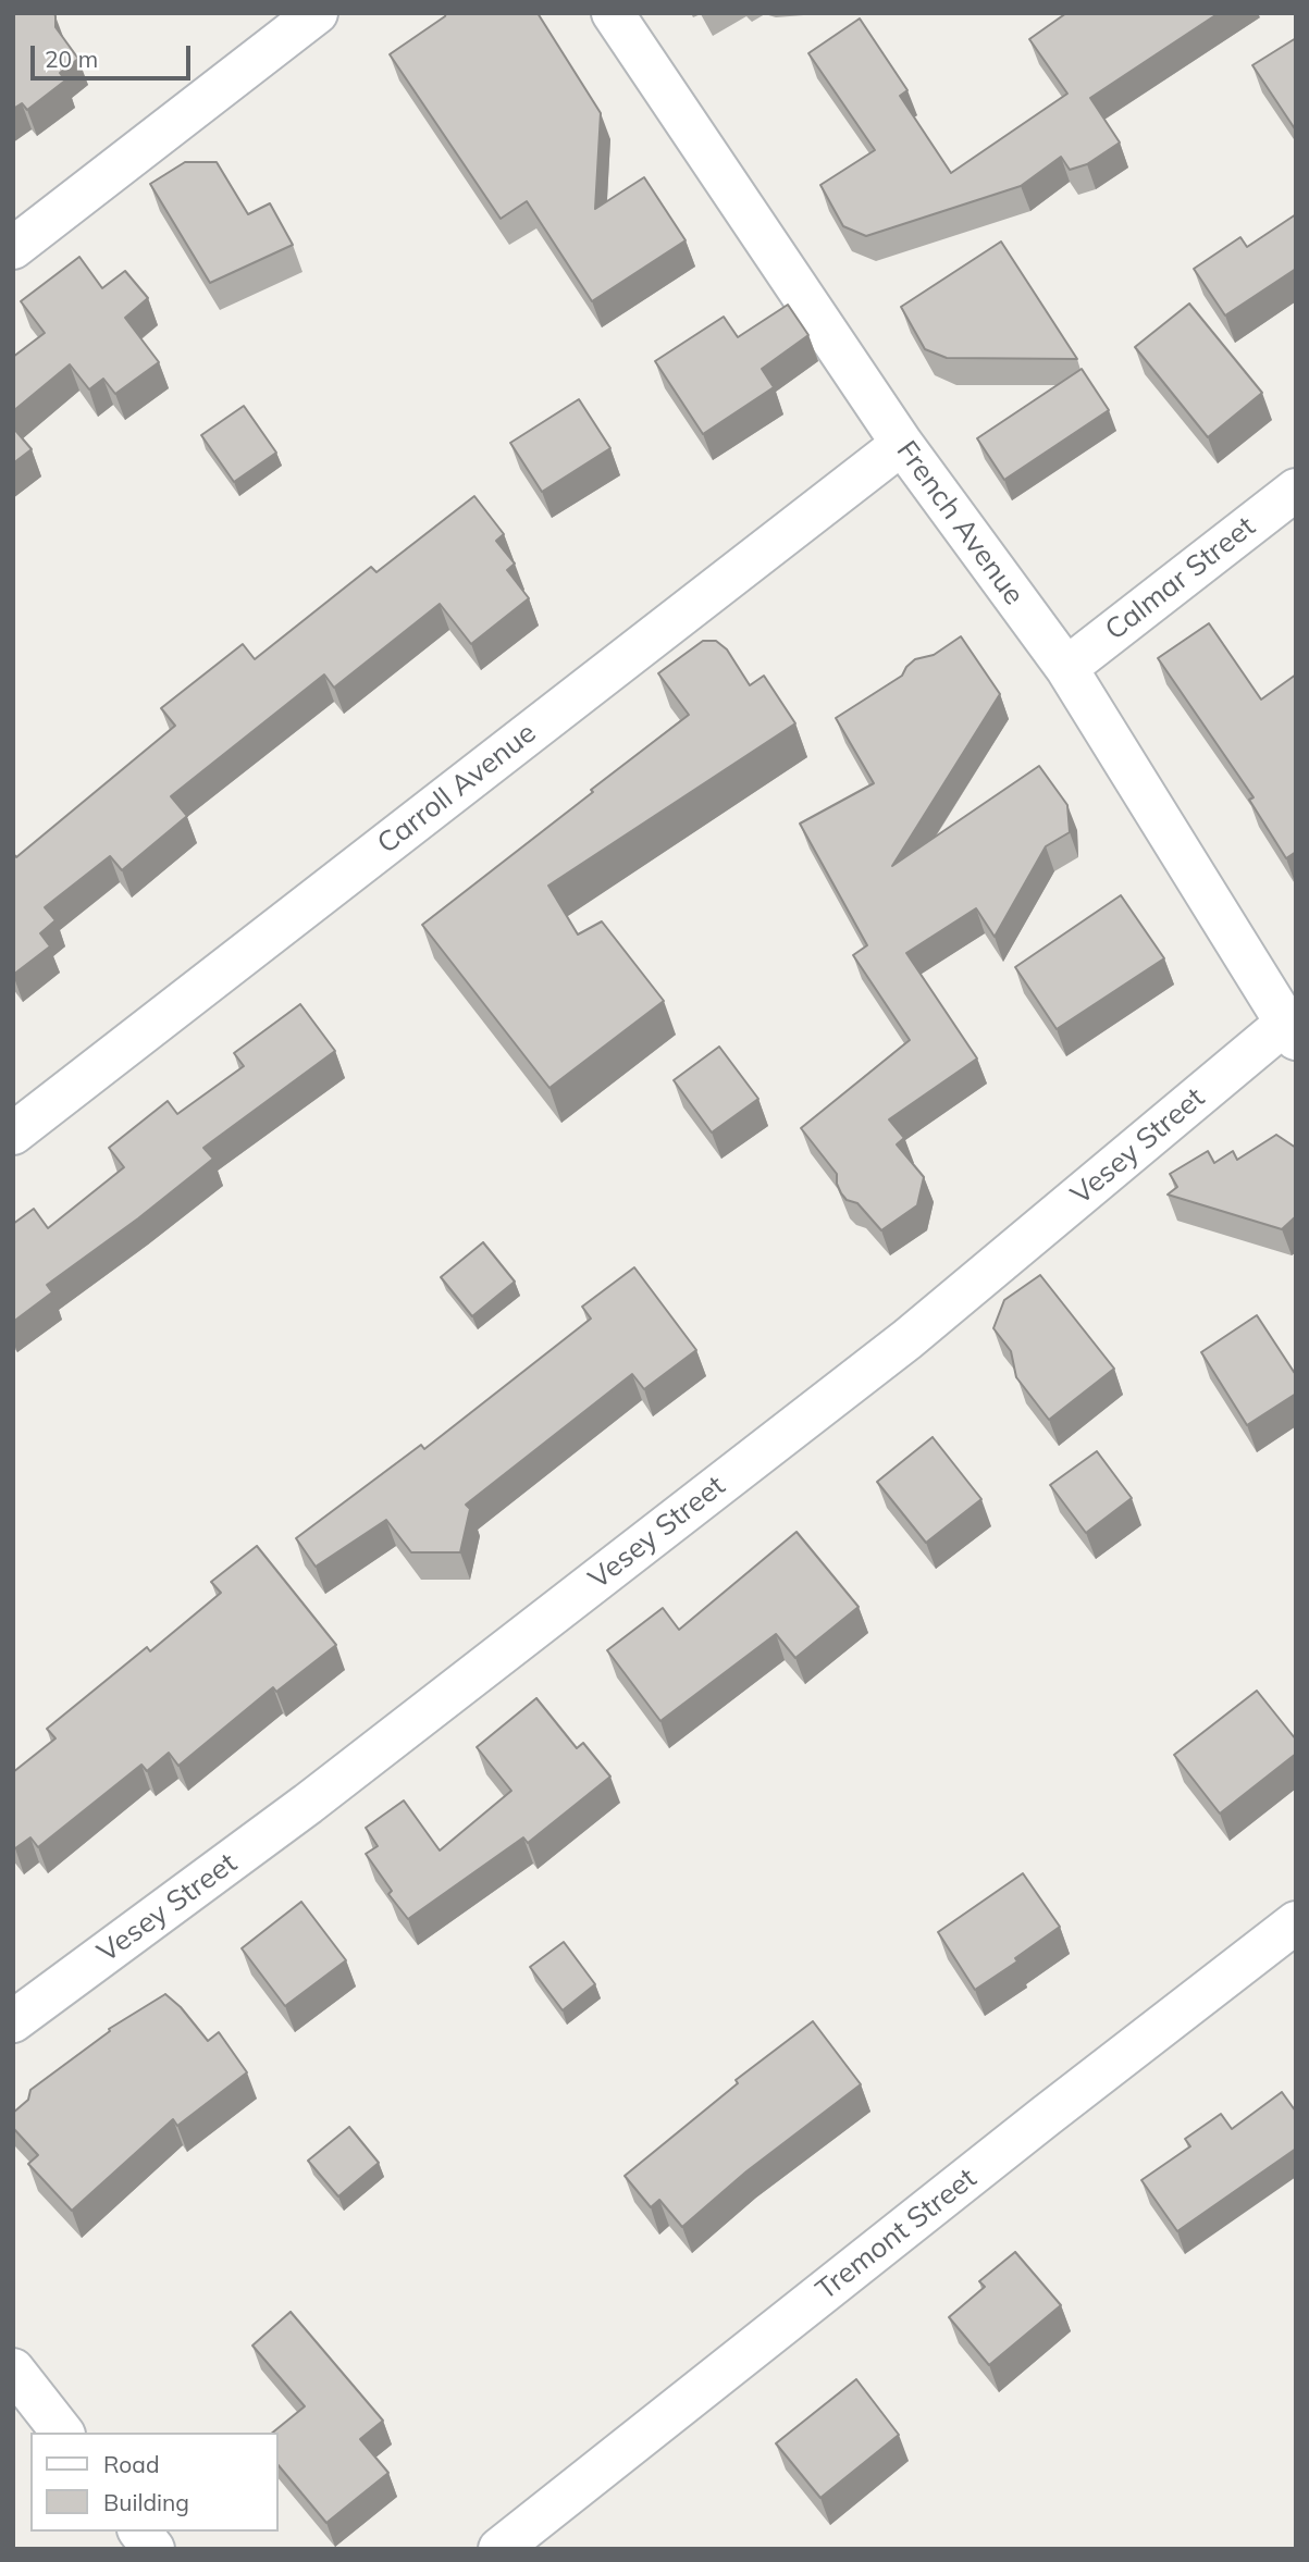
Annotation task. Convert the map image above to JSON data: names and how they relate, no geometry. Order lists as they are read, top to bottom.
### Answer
{
  "streets": {
    "street": [
      "French Avenue",
      "Calmar Street",
      "Carroll Avenue",
      "Vesey Street",
      "Tremont Street"
    ]
  },
  "crossings": [
    ["French Avenue", "Calmar Street"],
    ["French Avenue", "Carroll Avenue"],
    ["French Avenue", "Vesey Street"]
  ],
  "legend": ["Road", "Building"],
  "scale_bar": "20 m"
}
